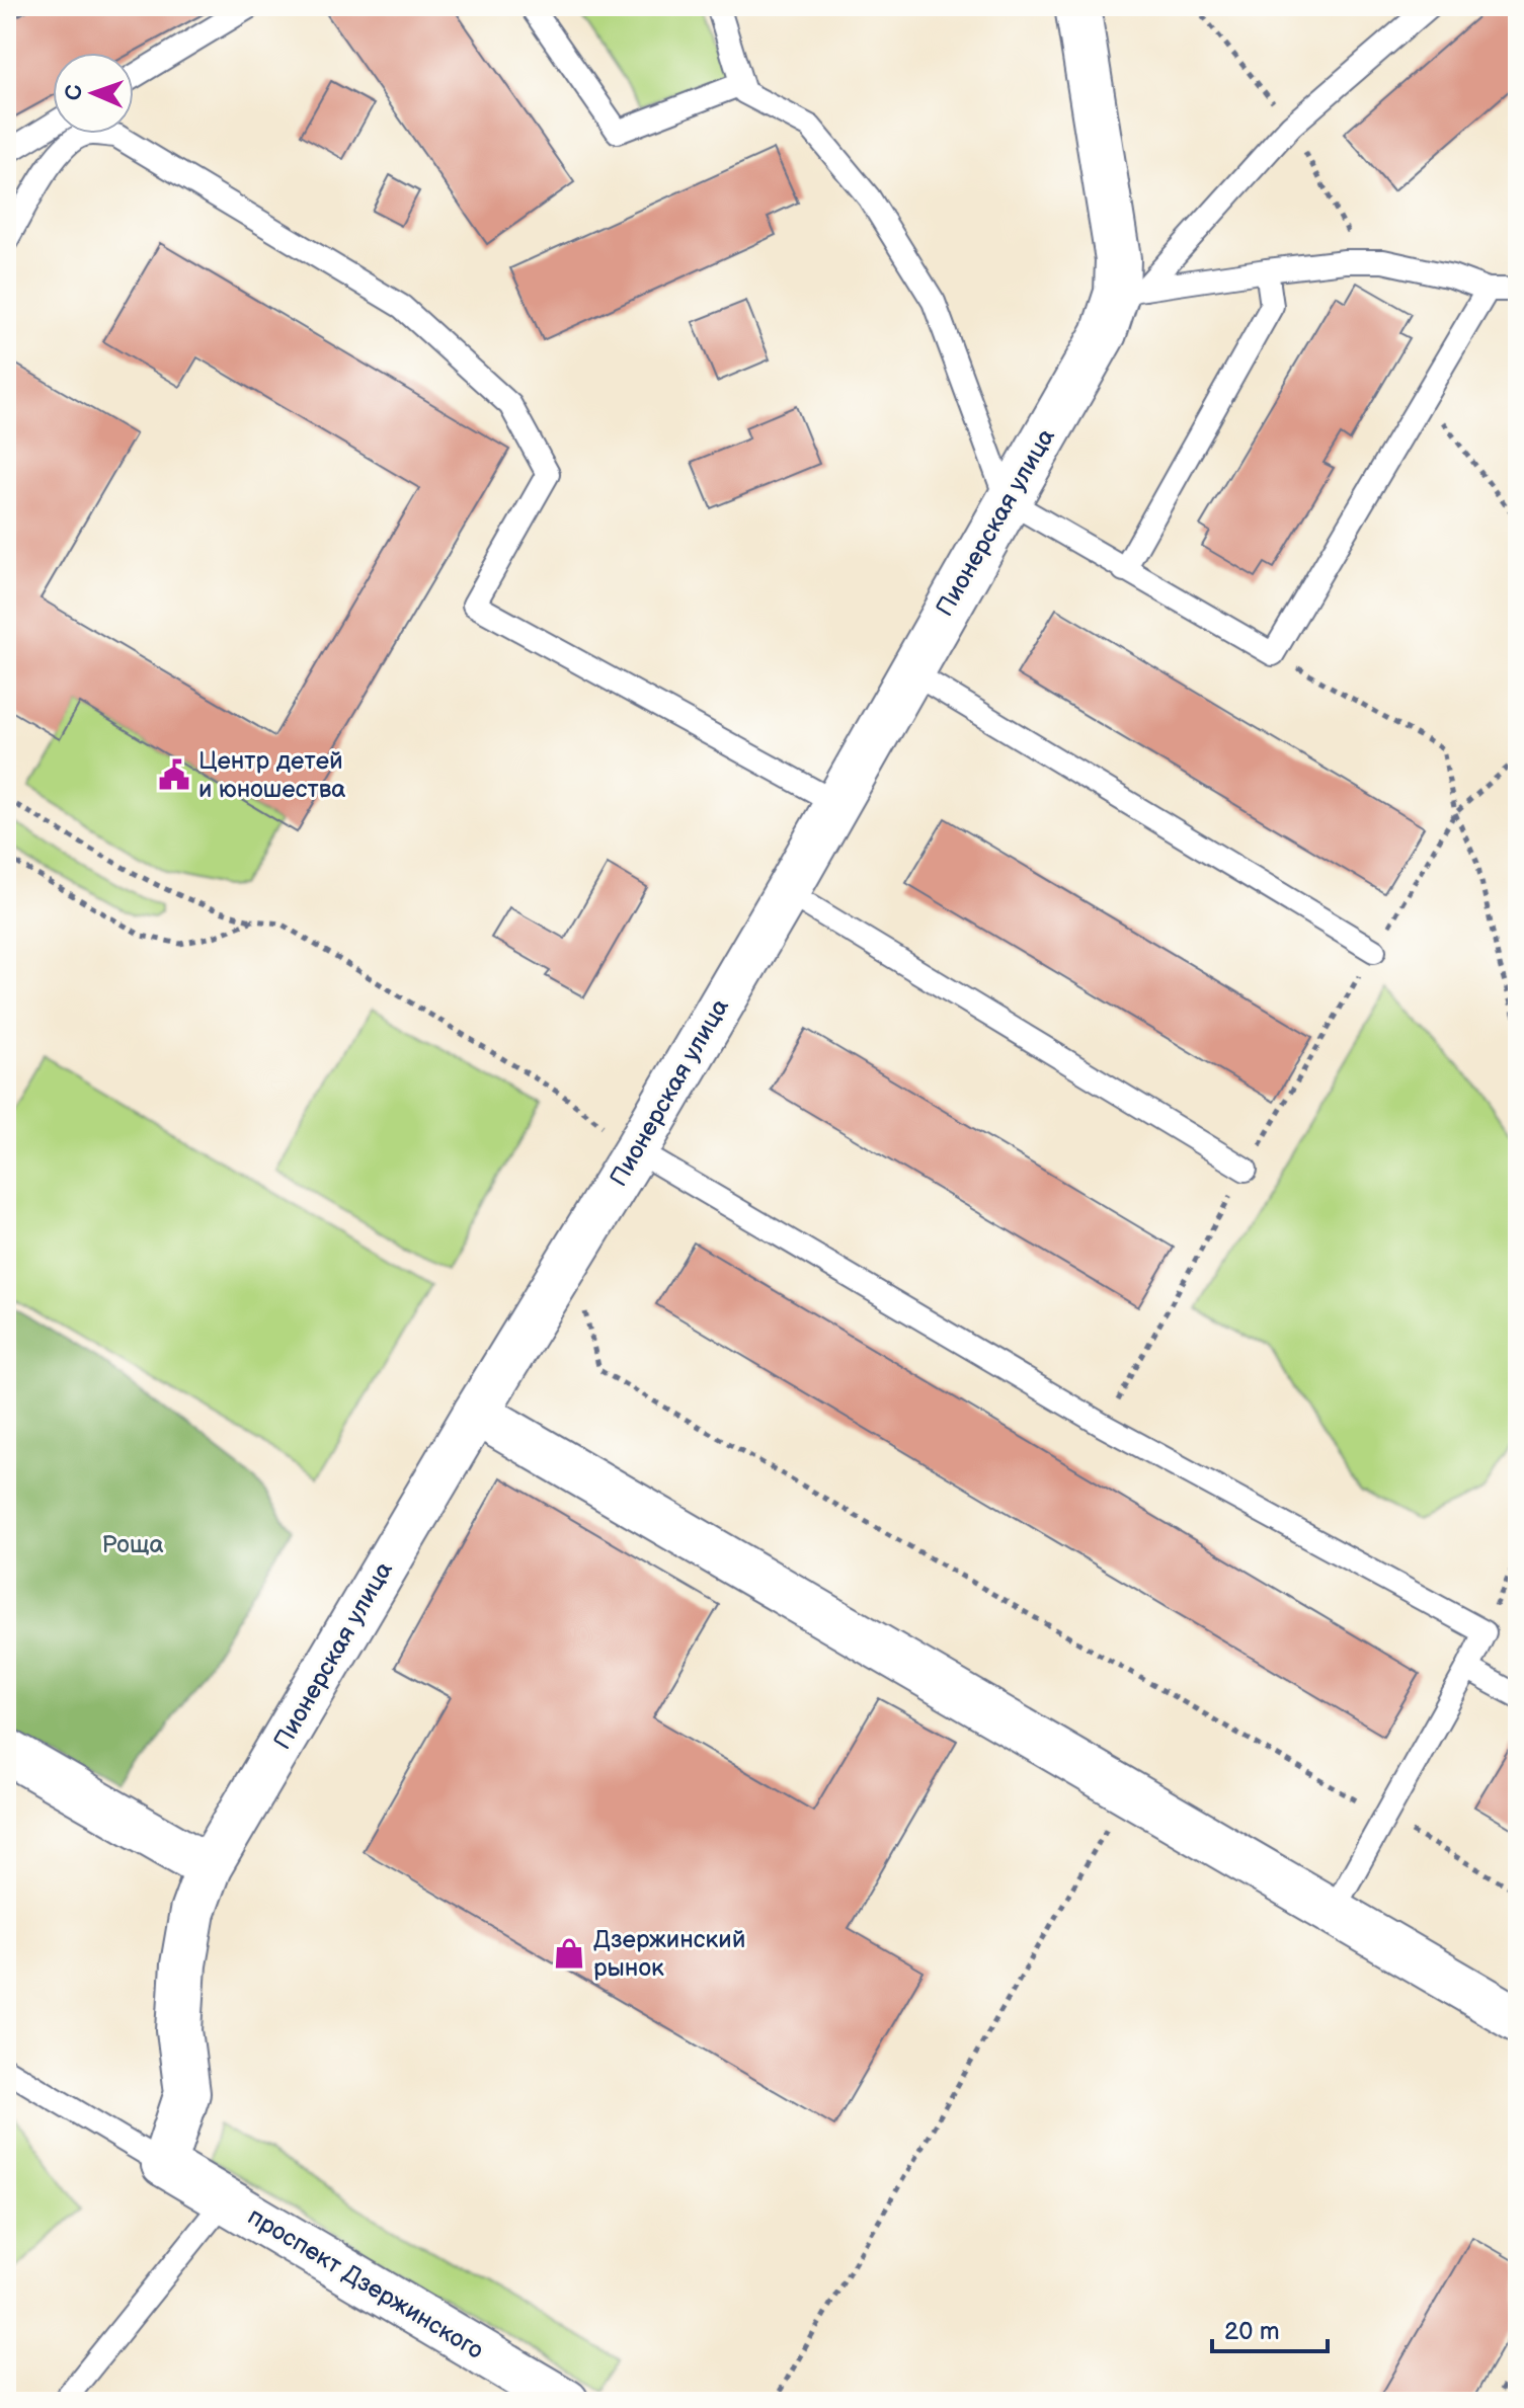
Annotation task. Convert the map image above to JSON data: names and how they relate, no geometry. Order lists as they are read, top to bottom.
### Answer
{
  "streets": {
    "street": ["Пионерская улица", "проспект Дзержинского"]
  },
  "crossings": [
    ["Пионерская улица", "проспект Дзержинского"]
  ],
  "parks": ["Роща"],
  "places": {
    "public building": ["Центр детей и юношества"],
    "shop": ["Дзержинский рынок"]
  },
  "scale_bar": "20 m",
  "north": "left"
}
